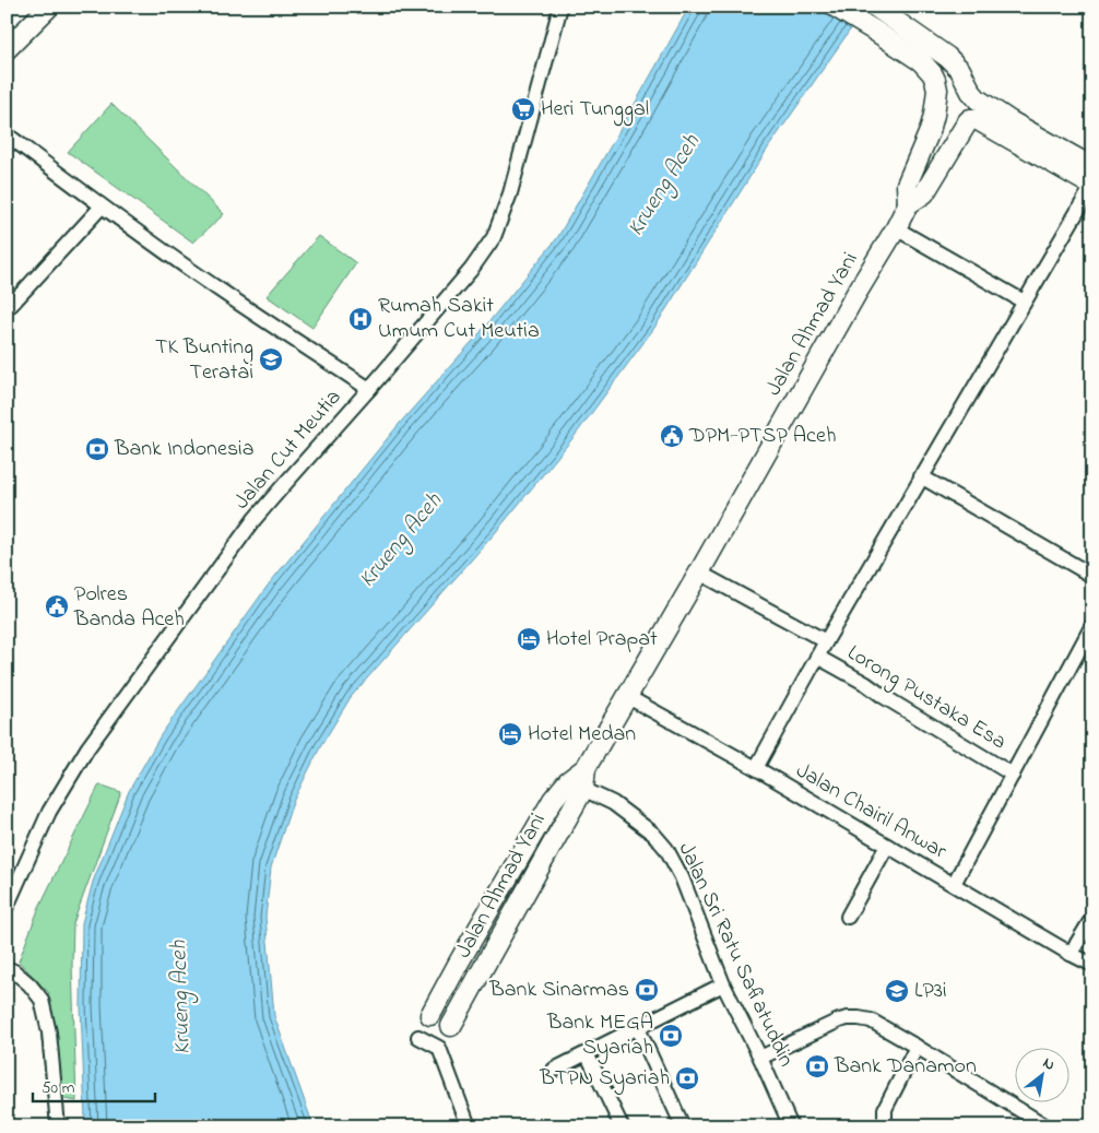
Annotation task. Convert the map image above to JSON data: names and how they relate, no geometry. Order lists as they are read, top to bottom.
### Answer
{
  "streets": {
    "main road": ["Jalan Ahmad Yani"],
    "street": [
      "Jalan Cut Meutia",
      "Lorong Pustaka Esa",
      "Jalan Chairil Anwar",
      "Jalan Sri Ratu Safiatuddin"
    ]
  },
  "crossings": [
    ["Jalan Ahmad Yani", "Jalan Chairil Anwar"],
    ["Jalan Ahmad Yani", "Jalan Sri Ratu Safiatuddin"]
  ],
  "water": ["Krueng Aceh"],
  "places": {
    "supermarket": ["Heri Tunggal"],
    "hospital": ["Rumah Sakit Umum Cut Meutia"],
    "school or university": ["TK Bunting Teratai", "LP3i"],
    "public building": ["DPM-PTSP Aceh", "Polres Banda Aceh"],
    "bank": [
      "Bank Indonesia",
      "Bank Sinarmas",
      "Bank MEGA Syariah",
      "Bank Danamon",
      "BTPN Syariah"
    ],
    "hotel": ["Hotel Prapat", "Hotel Medan"]
  },
  "scale_bar": "50 m",
  "north": "top right"
}
